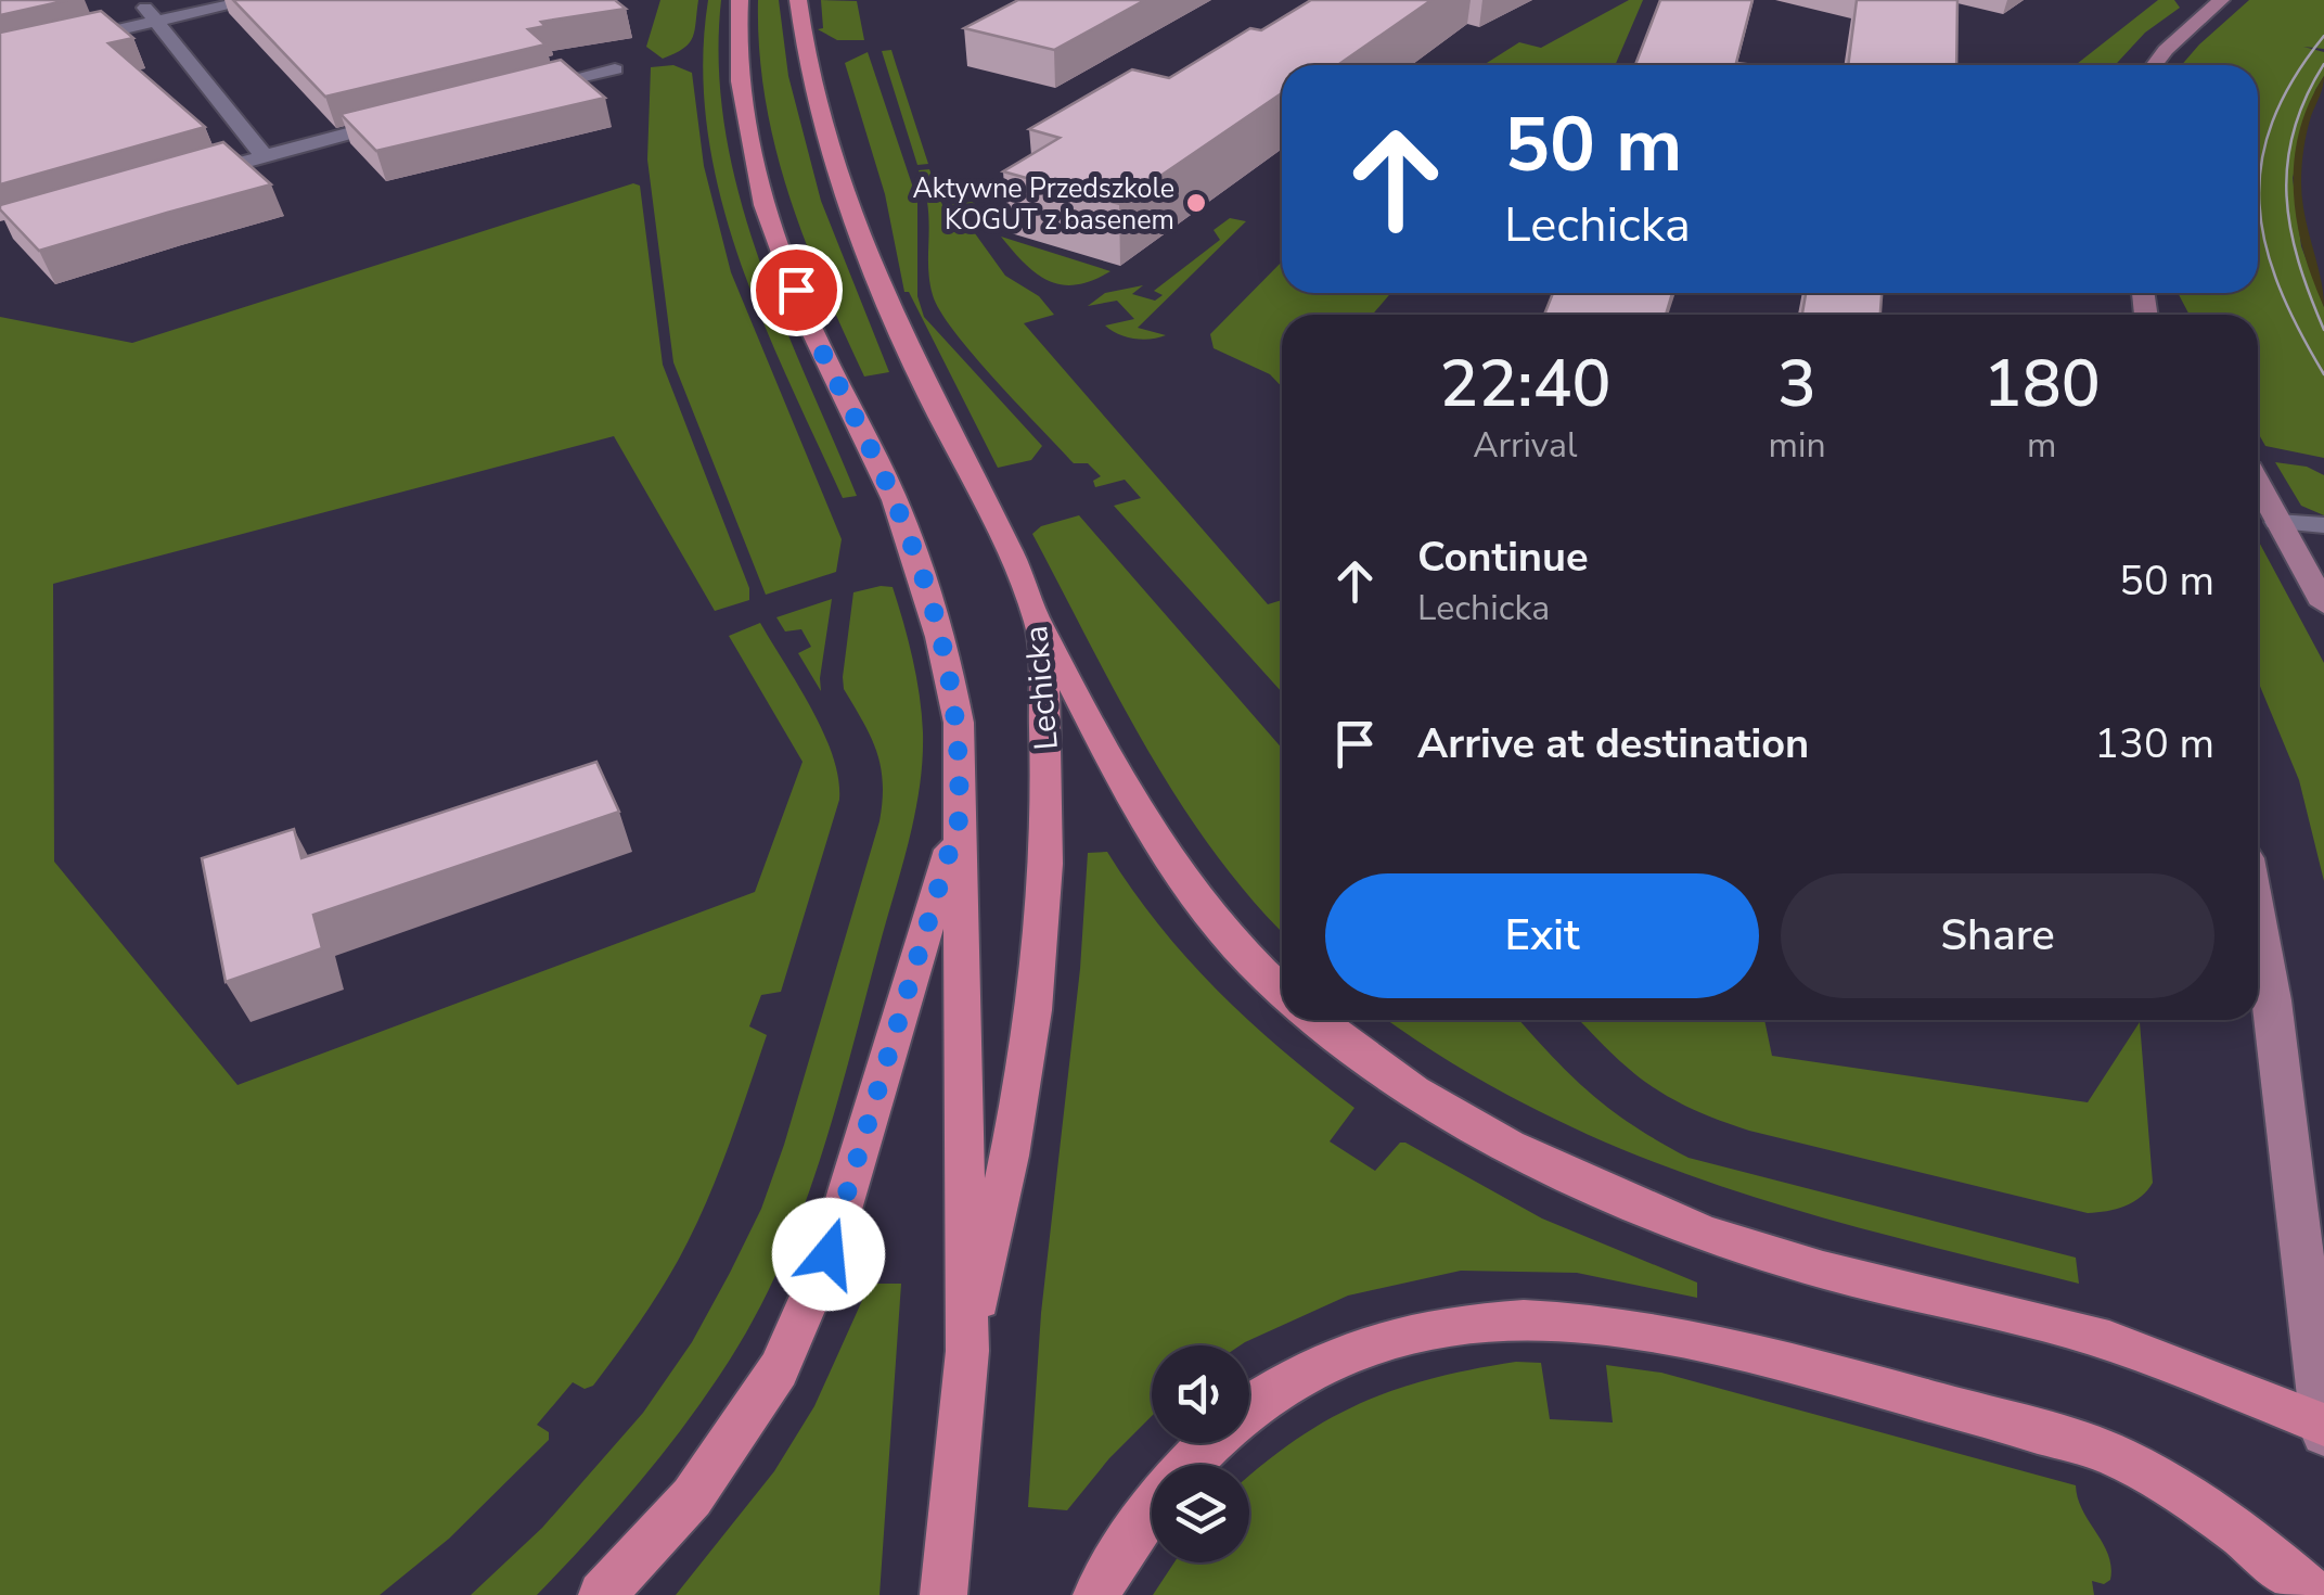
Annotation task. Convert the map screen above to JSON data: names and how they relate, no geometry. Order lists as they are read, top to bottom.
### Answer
{
  "streets": {
    "main road": ["Lechicka"]
  },
  "places": ["Aktywne Przedszkole KOGUT z basenem"],
  "page": {
    "turn": ["50 m", "Lechicka"],
    "eta": [
      "22:40",
      "Arrival",
      "3",
      "min",
      "180",
      "m"
    ],
    "list": [
      {
        "name": "Continue",
        "note": "Lechicka",
        "value": "50 m"
      },
      {
        "name": "Arrive at destination",
        "value": "130 m"
      }
    ],
    "buttons": ["Exit", "Share"]
  }
}
